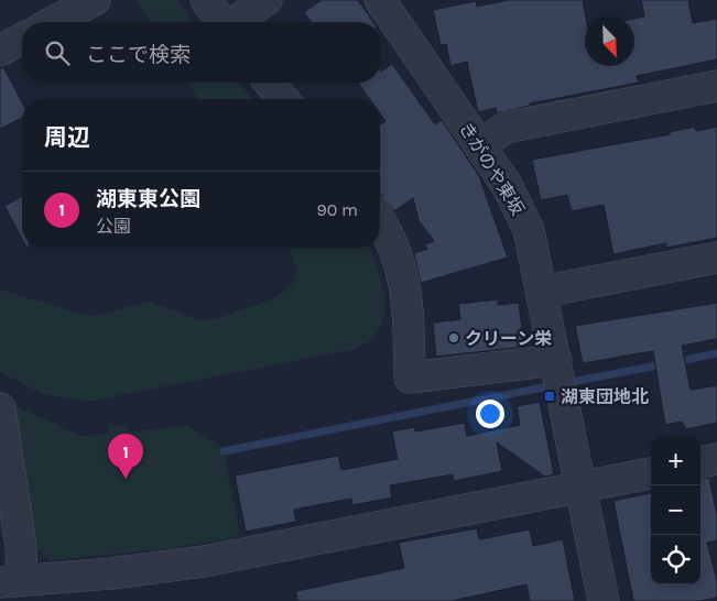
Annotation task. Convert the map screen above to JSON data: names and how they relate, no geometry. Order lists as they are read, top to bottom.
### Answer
{
  "streets": {
    "street": ["きがのや東坂"]
  },
  "places": {
    "other": ["クリーン栄"],
    "transit": ["湖東団地北"]
  },
  "north": "bottom right",
  "page": {
    "search": "ここで検索",
    "heading": "周辺",
    "list": [
      {
        "mark": "1",
        "name": "湖東東公園",
        "note": "公園",
        "value": "90 m"
      }
    ],
    "pins": "1",
    "map_buttons": ["+", "−"]
  }
}
